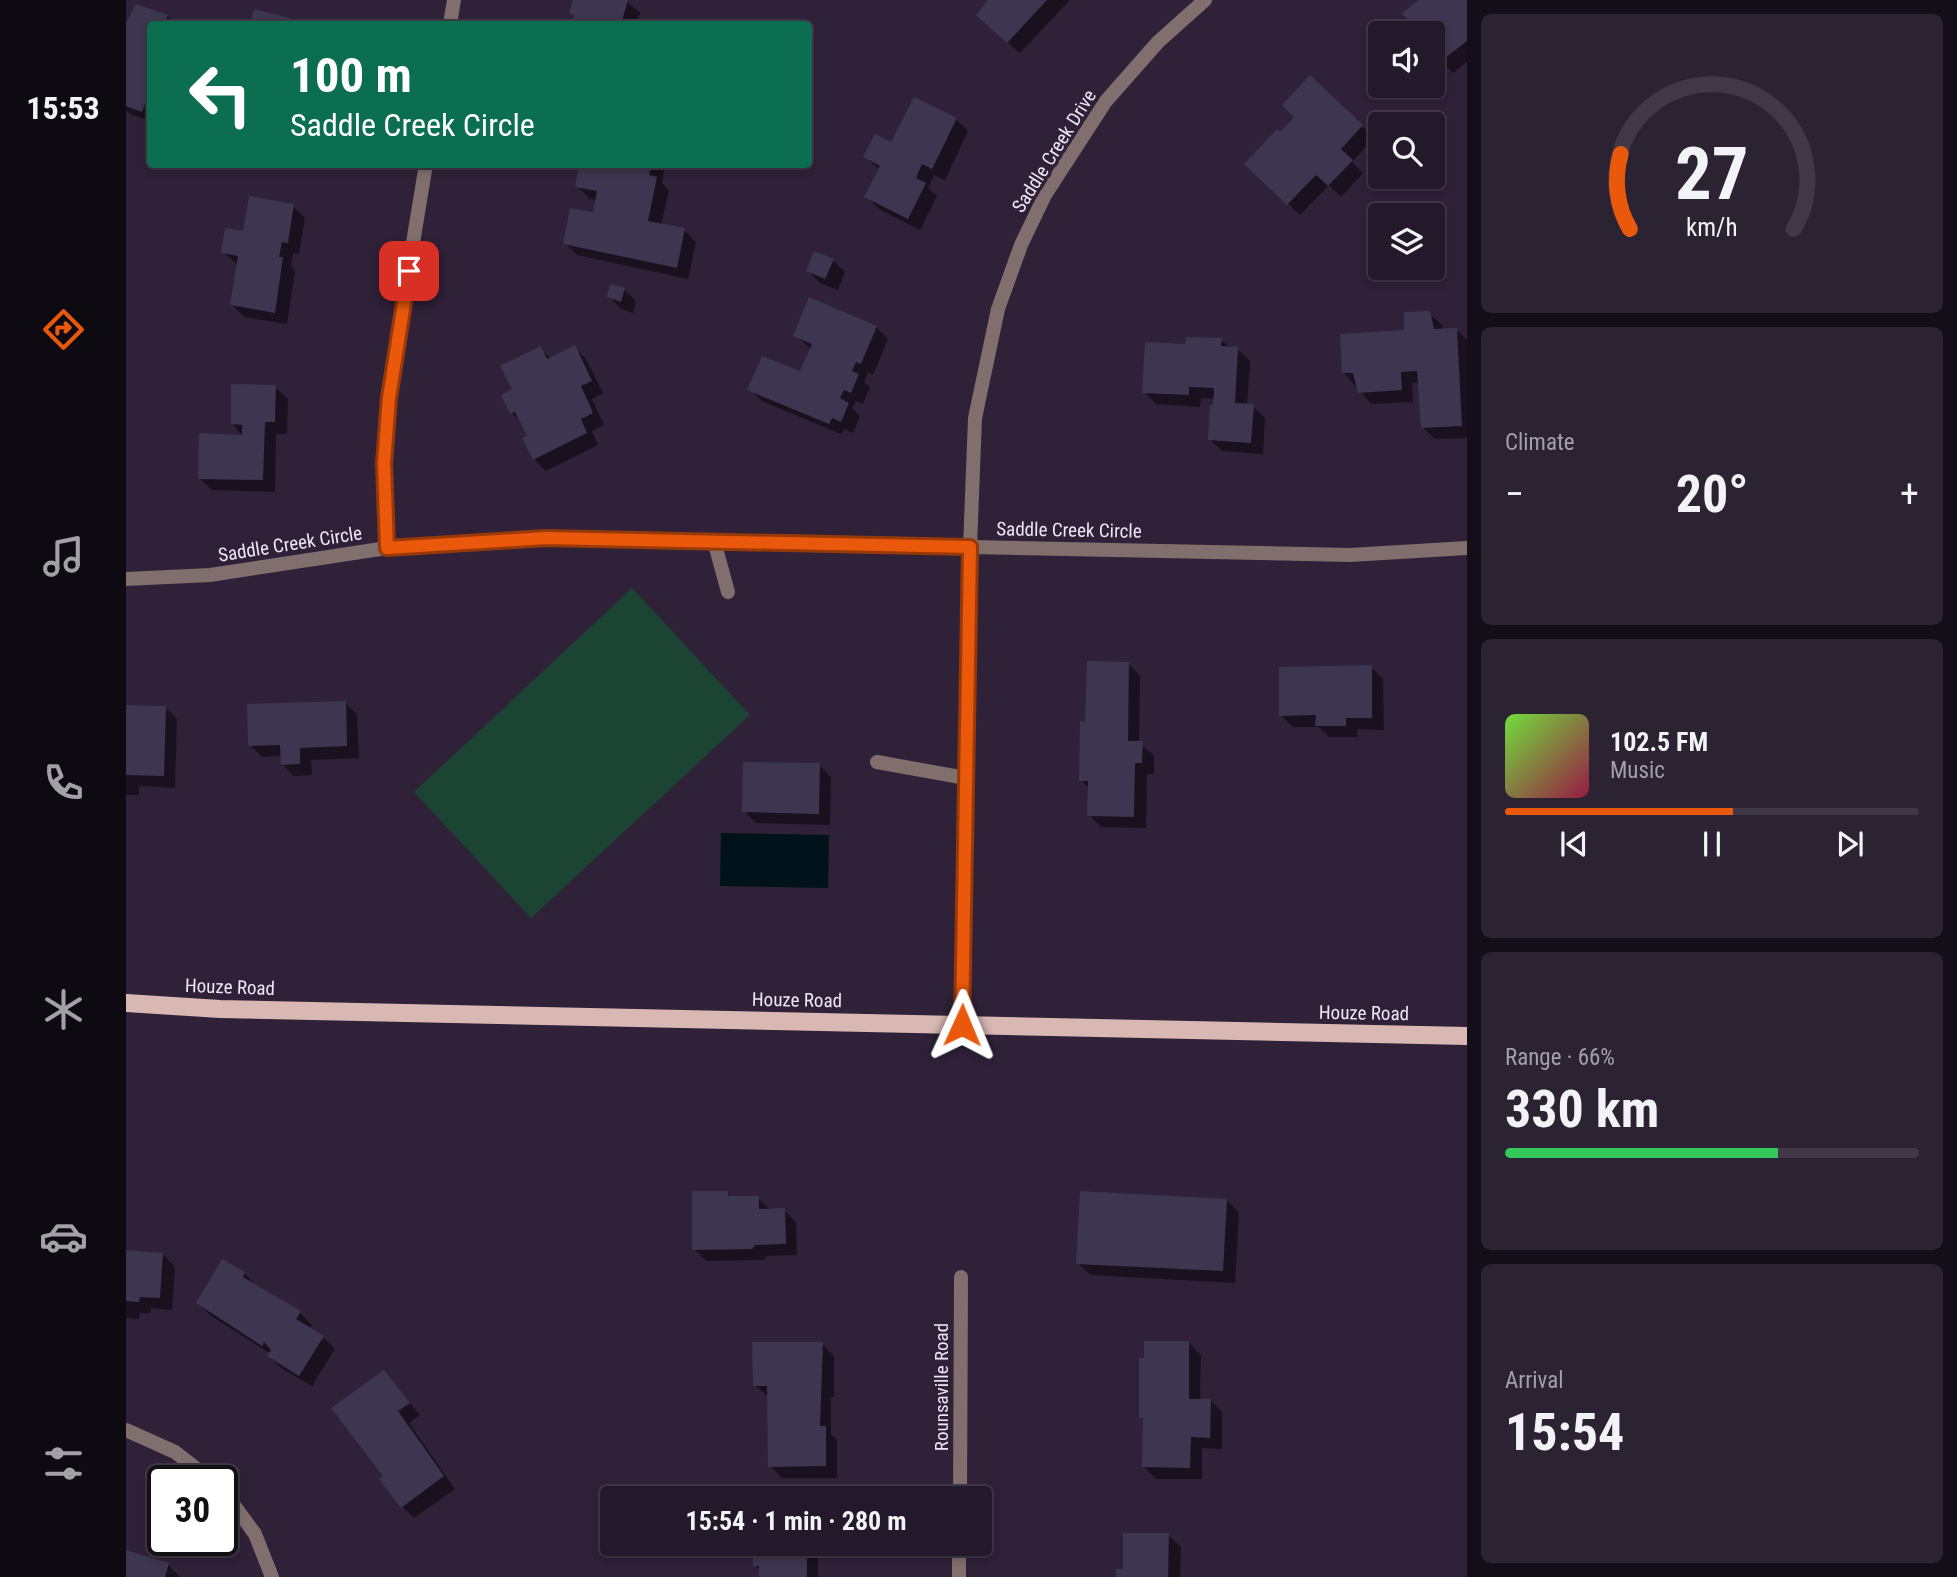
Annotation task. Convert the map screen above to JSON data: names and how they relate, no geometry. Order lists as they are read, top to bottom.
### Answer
{
  "streets": {
    "main road": ["Houze Road"],
    "street": ["Saddle Creek Drive", "Saddle Creek Circle", "Rounsaville Road"]
  },
  "crossings": [
    ["Saddle Creek Drive", "Saddle Creek Circle"],
    ["Saddle Creek Drive", "Houze Road"]
  ],
  "page": {
    "tabs": "15:53",
    "turn": ["100 m", "Saddle Creek Circle"],
    "tile": [
      "Climate",
      ["Range · 66%", "330 km"],
      ["Arrival", "15:54"]
    ],
    "heat": ["−", "20°", "+"],
    "song": ["102.5 FM", "Music"],
    "limit": "30",
    "trip": "15:54 · 1 min · 280 m",
    "gauge": ["27", "km/h"]
  }
}
